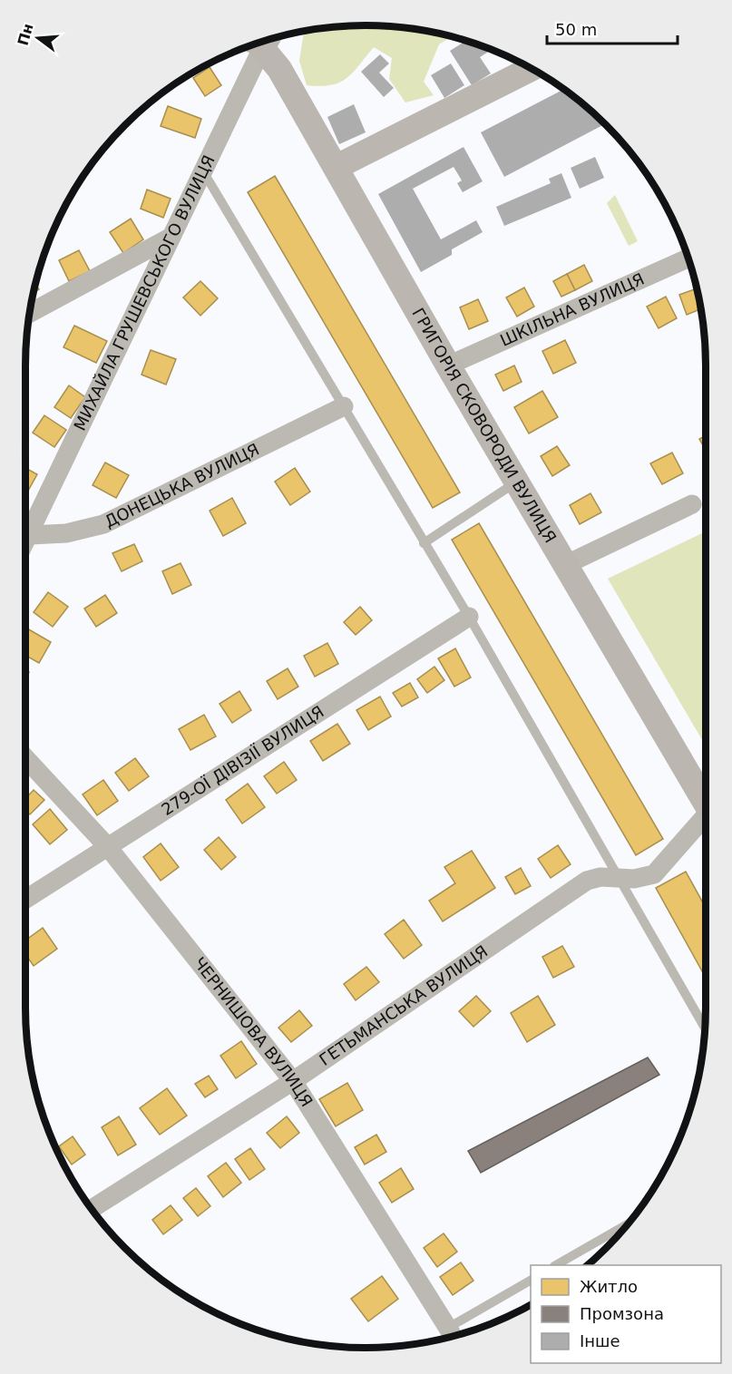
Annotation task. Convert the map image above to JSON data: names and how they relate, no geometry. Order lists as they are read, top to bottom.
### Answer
{
  "streets": {
    "street": [
      "МИХАЙЛА ГРУШЕВСЬКОГО ВУЛИЦЯ",
      "ШКІЛЬНА ВУЛИЦЯ",
      "ГРИГОРІЯ СКОВОРОДИ ВУЛИЦЯ",
      "ДОНЕЦЬКА ВУЛИЦЯ",
      "279-ОЇ ДІВІЗІЇ ВУЛИЦЯ",
      "ГЕТЬМАНСЬКА ВУЛИЦЯ",
      "ЧЕРНИШОВА ВУЛИЦЯ"
    ]
  },
  "crossings": [
    ["ШКІЛЬНА ВУЛИЦЯ", "ГРИГОРІЯ СКОВОРОДИ ВУЛИЦЯ"],
    ["279-ОЇ ДІВІЗІЇ ВУЛИЦЯ", "ЧЕРНИШОВА ВУЛИЦЯ"],
    ["ГЕТЬМАНСЬКА ВУЛИЦЯ", "ЧЕРНИШОВА ВУЛИЦЯ"]
  ],
  "legend": ["Житло", "Промзона", "Інше"],
  "scale_bar": "50 m",
  "north": "left"
}
